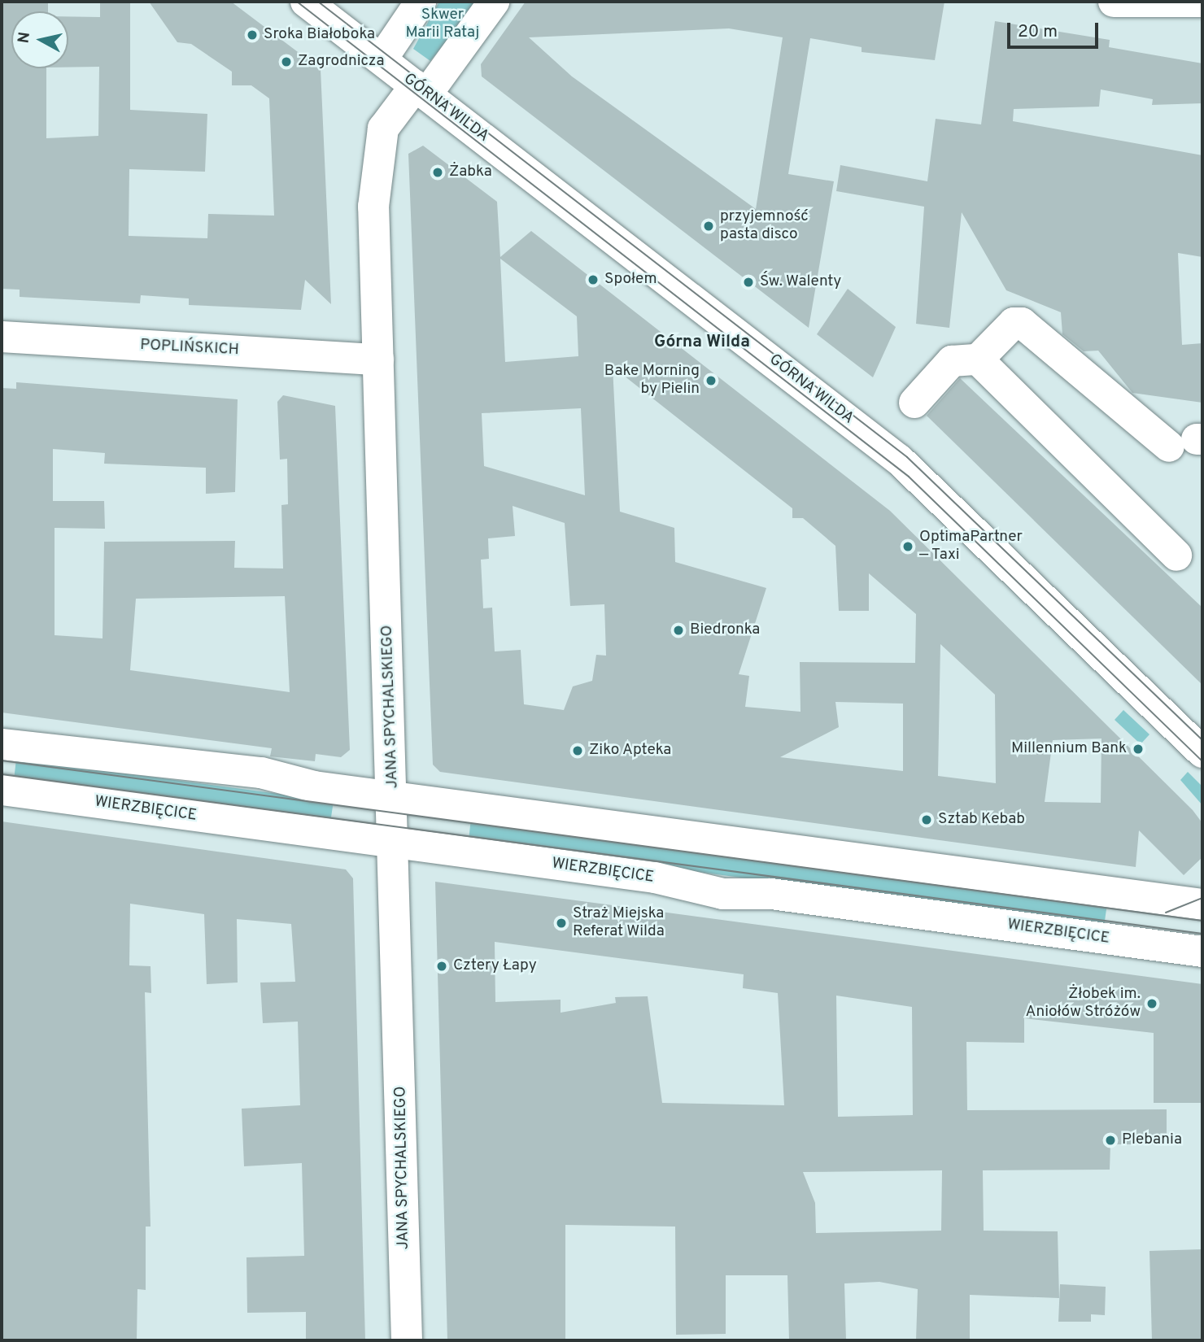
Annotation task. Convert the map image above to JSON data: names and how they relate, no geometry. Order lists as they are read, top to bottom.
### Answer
{
  "streets": {
    "street": [
      "GÓRNA WILDA",
      "POPLIŃSKICH",
      "JANA SPYCHALSKIEGO",
      "WIERZBIĘCICE"
    ]
  },
  "crossings": [
    ["GÓRNA WILDA", "JANA SPYCHALSKIEGO"],
    ["POPLIŃSKICH", "JANA SPYCHALSKIEGO"],
    ["JANA SPYCHALSKIEGO", "WIERZBIĘCICE"]
  ],
  "districts": ["Górna Wilda"],
  "parks": ["Skwer Marii Rataj"],
  "places": [
    "Sroka Białoboka",
    "Zagrodnicza",
    "Żabka",
    "przyjemność pasta disco",
    "Społem",
    "Św. Walenty",
    "Bake Morning by Pielin",
    "OptimaPartner — Taxi",
    "Biedronka",
    "Millennium Bank",
    "Ziko Apteka",
    "Sztab Kebab",
    "Straż Miejska Referat Wilda",
    "Cztery Łapy",
    "Żłobek im. Aniołów Stróżów",
    "Plebania"
  ],
  "scale_bar": "20 m",
  "north": "left"
}
